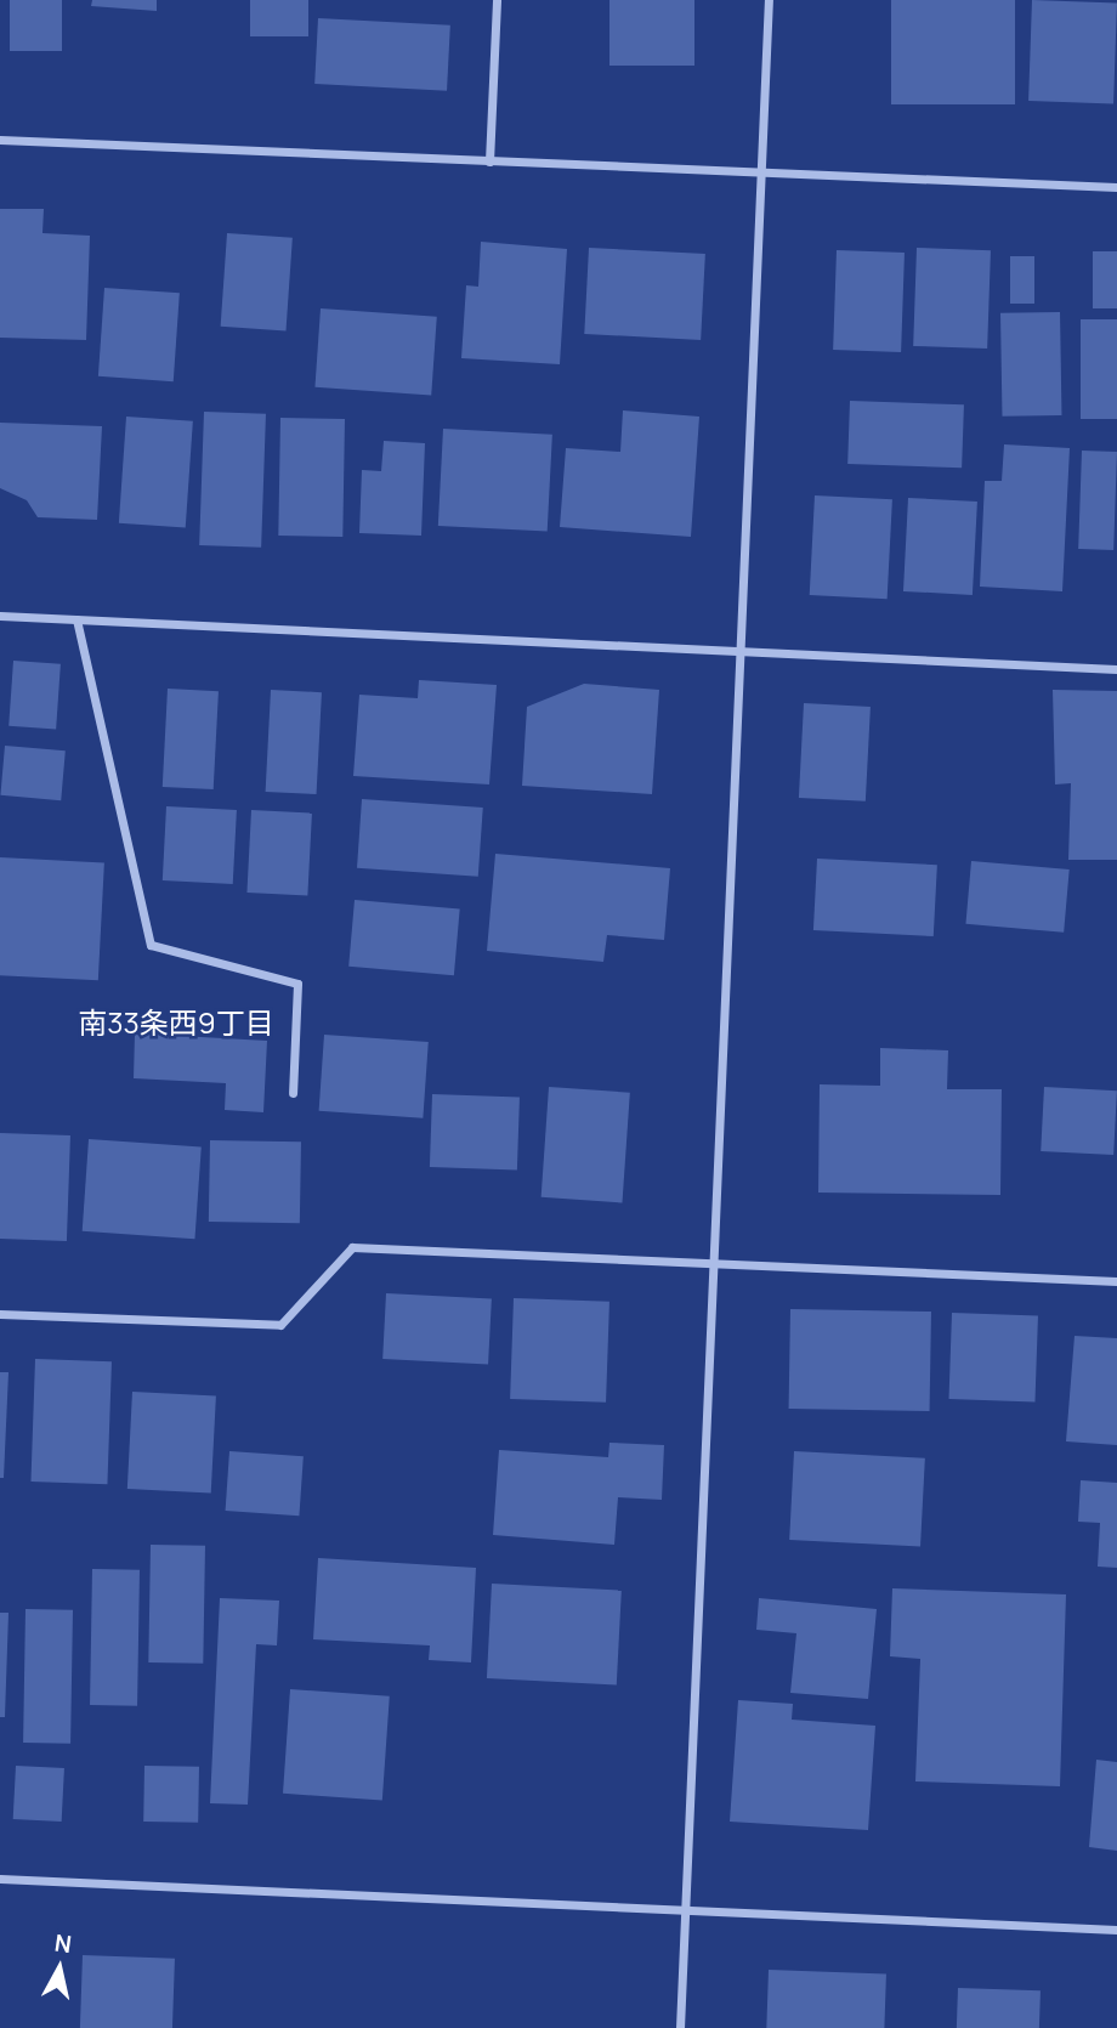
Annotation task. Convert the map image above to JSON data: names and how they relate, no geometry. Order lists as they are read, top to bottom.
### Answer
{
  "districts": ["南33条西9丁目"],
  "north": "top"
}
